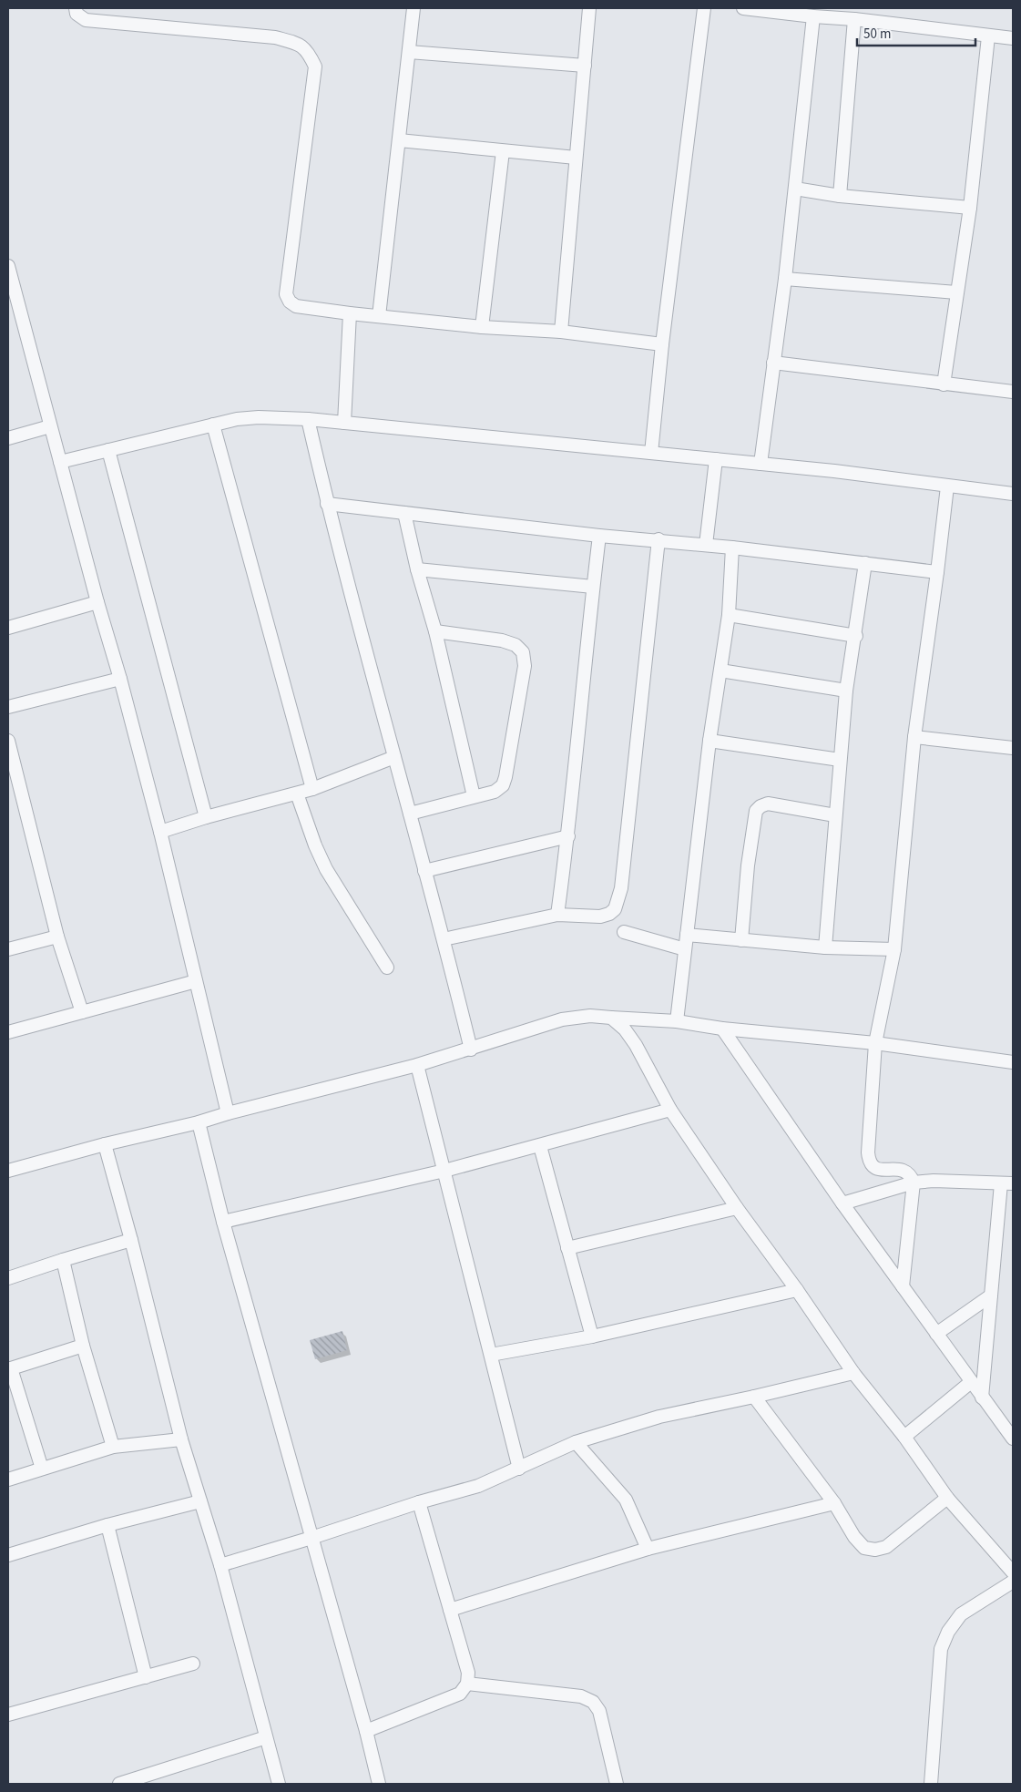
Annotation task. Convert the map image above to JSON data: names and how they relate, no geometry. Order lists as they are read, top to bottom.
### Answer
{
  "scale_bar": "50 m"
}
